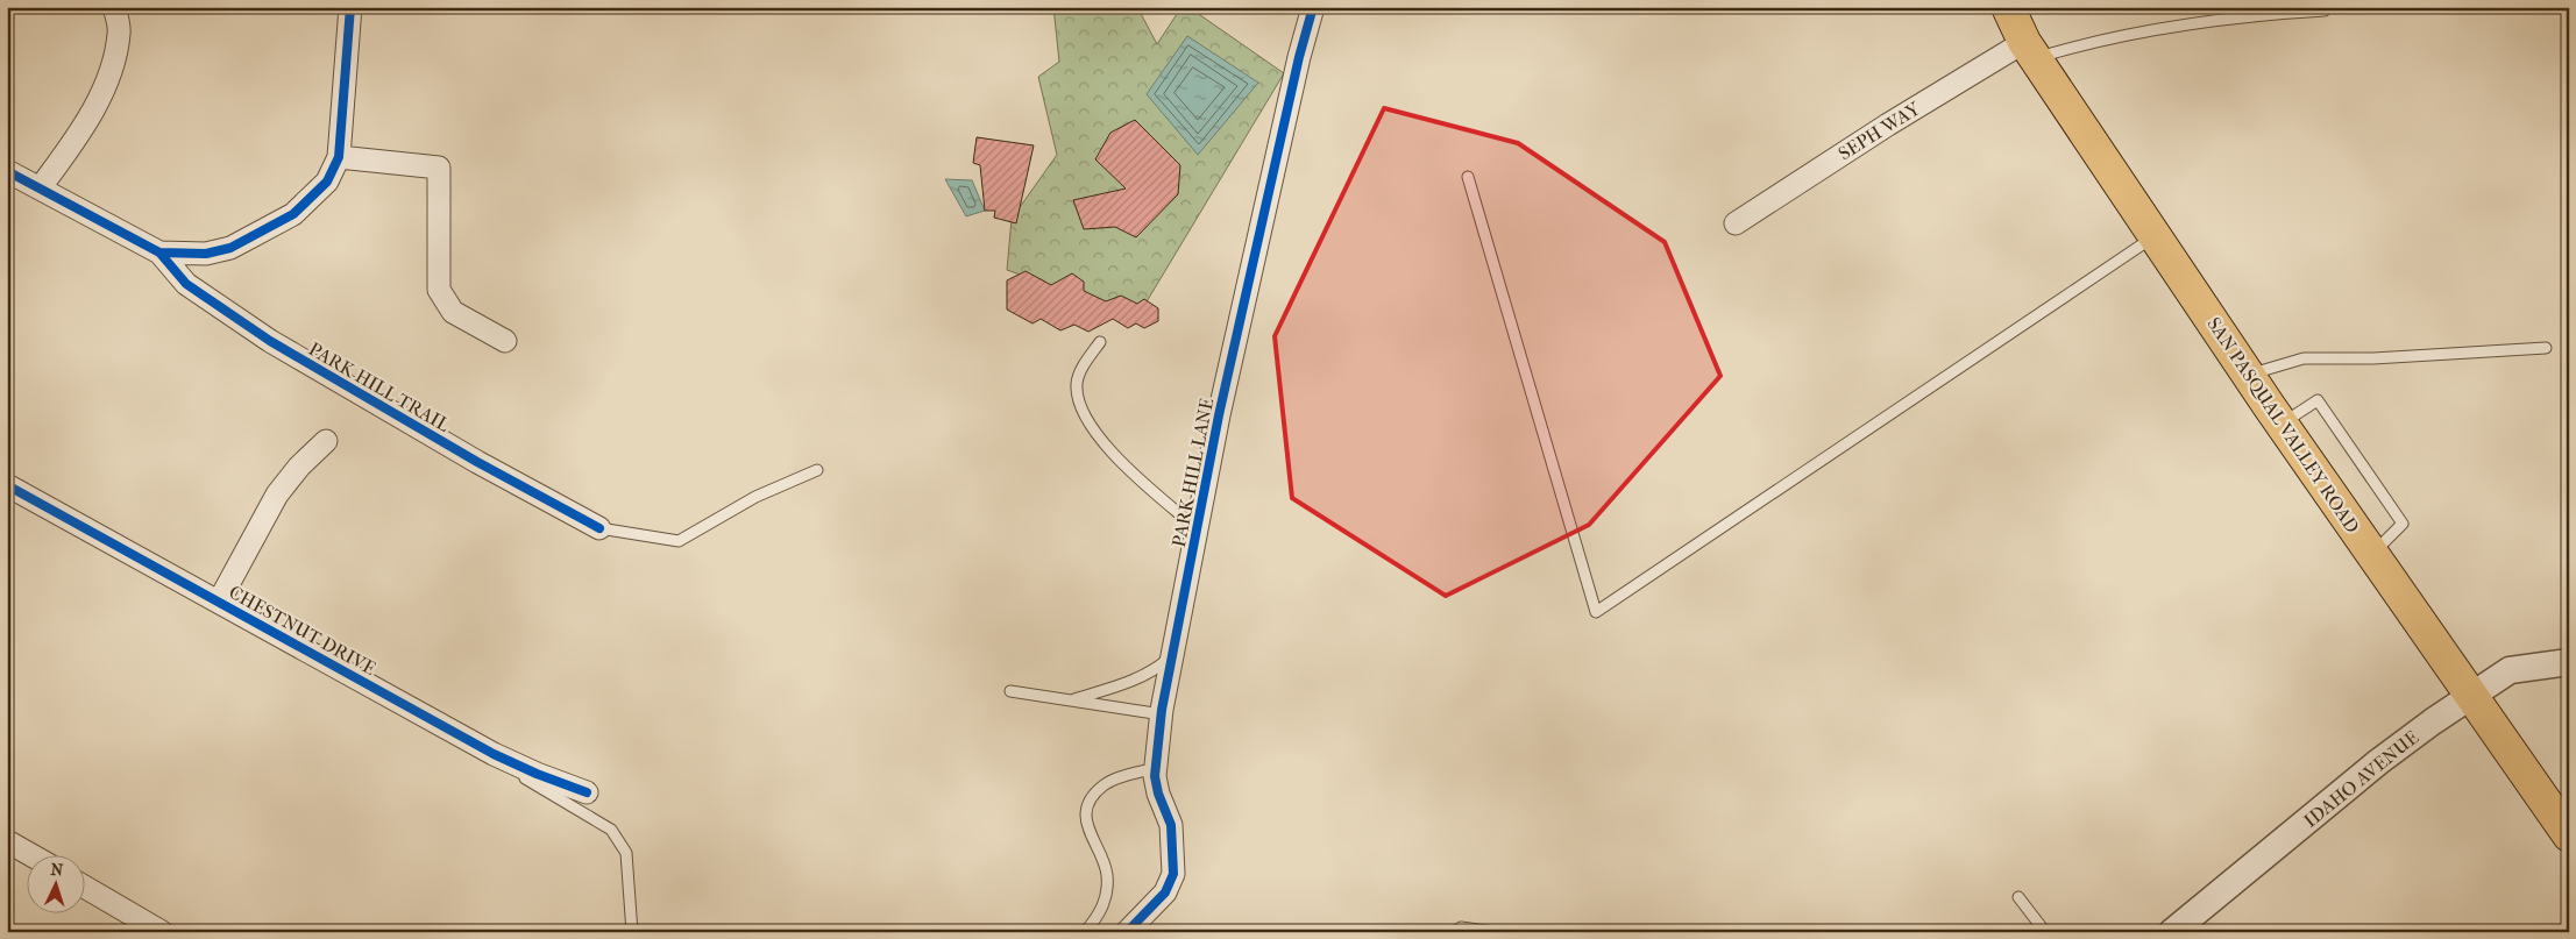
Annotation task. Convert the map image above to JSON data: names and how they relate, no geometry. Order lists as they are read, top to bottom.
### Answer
{
  "streets": {
    "main road": ["SAN PASQUAL VALLEY ROAD"],
    "street": [
      "SEPH WAY",
      "PARK HILL TRAIL",
      "PARK HILL LANE",
      "CHESTNUT DRIVE",
      "IDAHO AVENUE"
    ]
  },
  "crossings": [
    ["SEPH WAY", "SAN PASQUAL VALLEY ROAD"],
    ["SAN PASQUAL VALLEY ROAD", "IDAHO AVENUE"]
  ],
  "north": "top"
}
